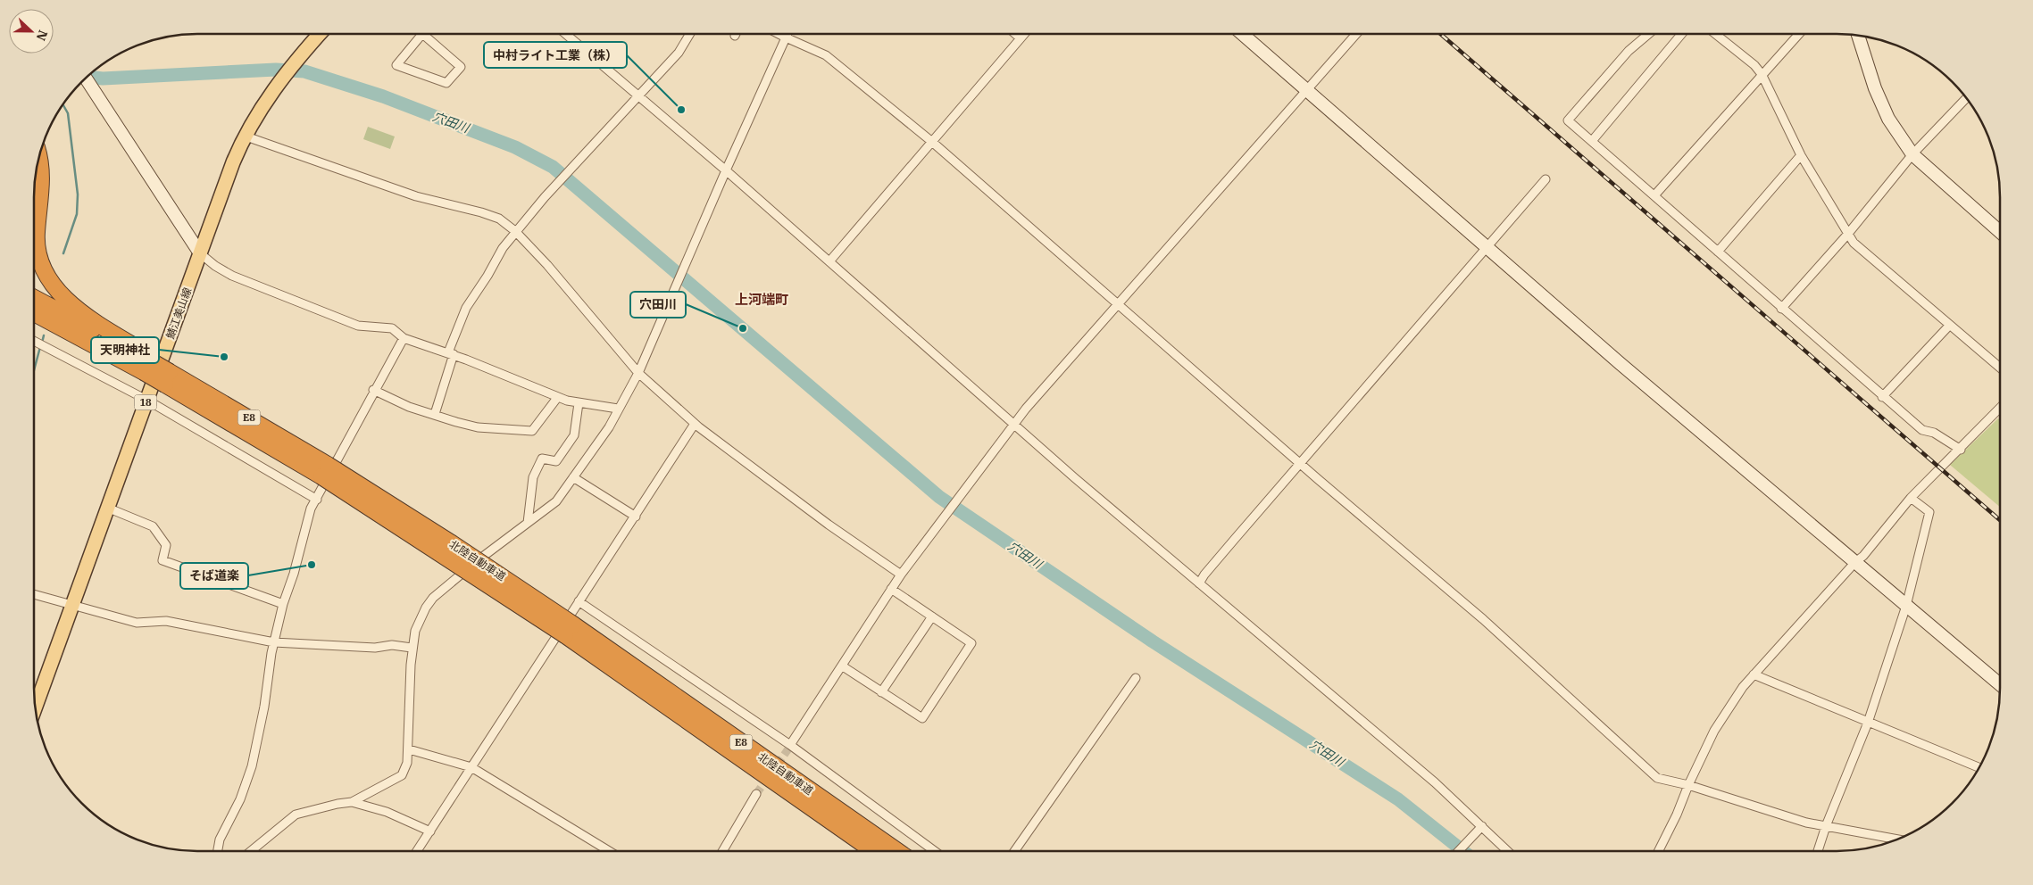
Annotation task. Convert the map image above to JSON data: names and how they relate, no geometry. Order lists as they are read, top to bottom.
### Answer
{
  "streets": {
    "highway": ["E8", "北陸自動車道"],
    "main road": ["鯖江美山線", "18"]
  },
  "districts": ["上河端町"],
  "water": ["穴田川"],
  "places": [
    "中村ライト工業（株）",
    "穴田川",
    "天明神社",
    "そば道楽"
  ],
  "north": "right"
}
